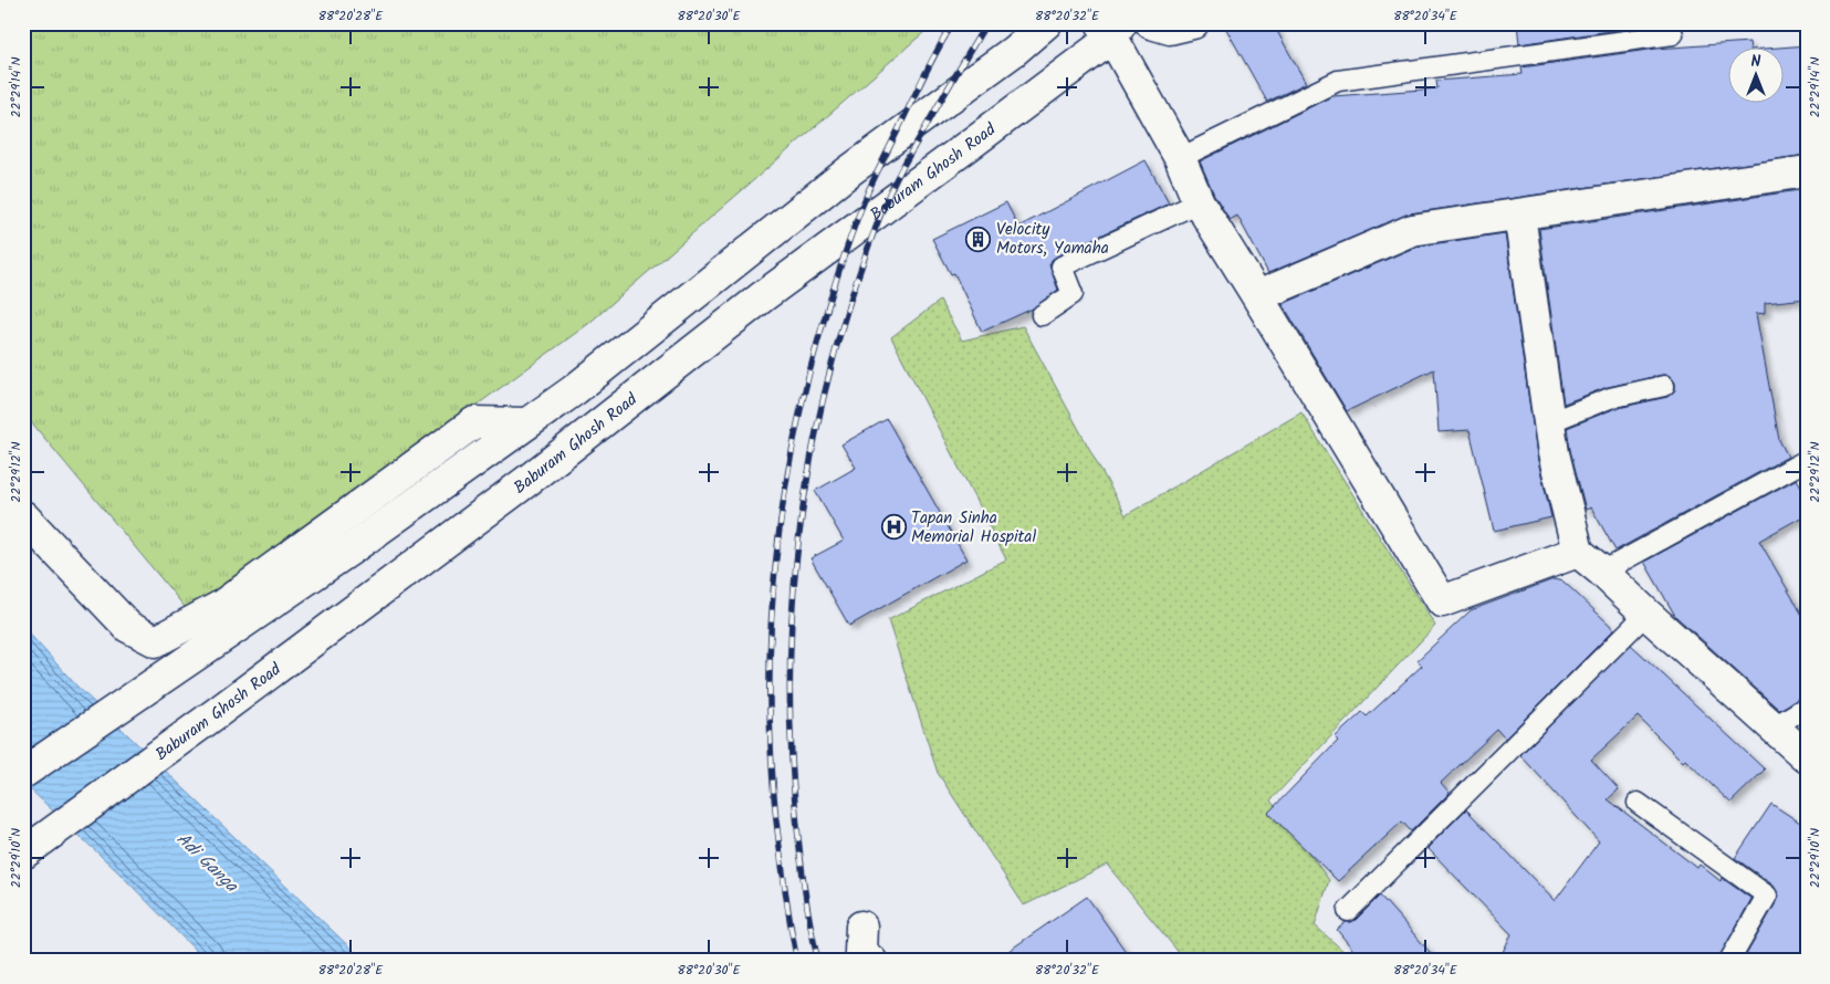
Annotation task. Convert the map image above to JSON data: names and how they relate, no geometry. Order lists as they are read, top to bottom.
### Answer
{
  "streets": {
    "street": ["Baburam Ghosh Road"]
  },
  "water": ["Adi Ganga"],
  "places": {
    "building": ["Velocity Motors, Yamaha"],
    "hospital": ["Tapan Sinha Memorial Hospital"]
  },
  "north": "top",
  "coordinates": [
    "88°20'28\"E",
    "88°20'30\"E",
    "88°20'32\"E",
    "88°20'34\"E",
    "22°29'14\"N",
    "22°29'12\"N",
    "22°29'10\"N"
  ]
}
